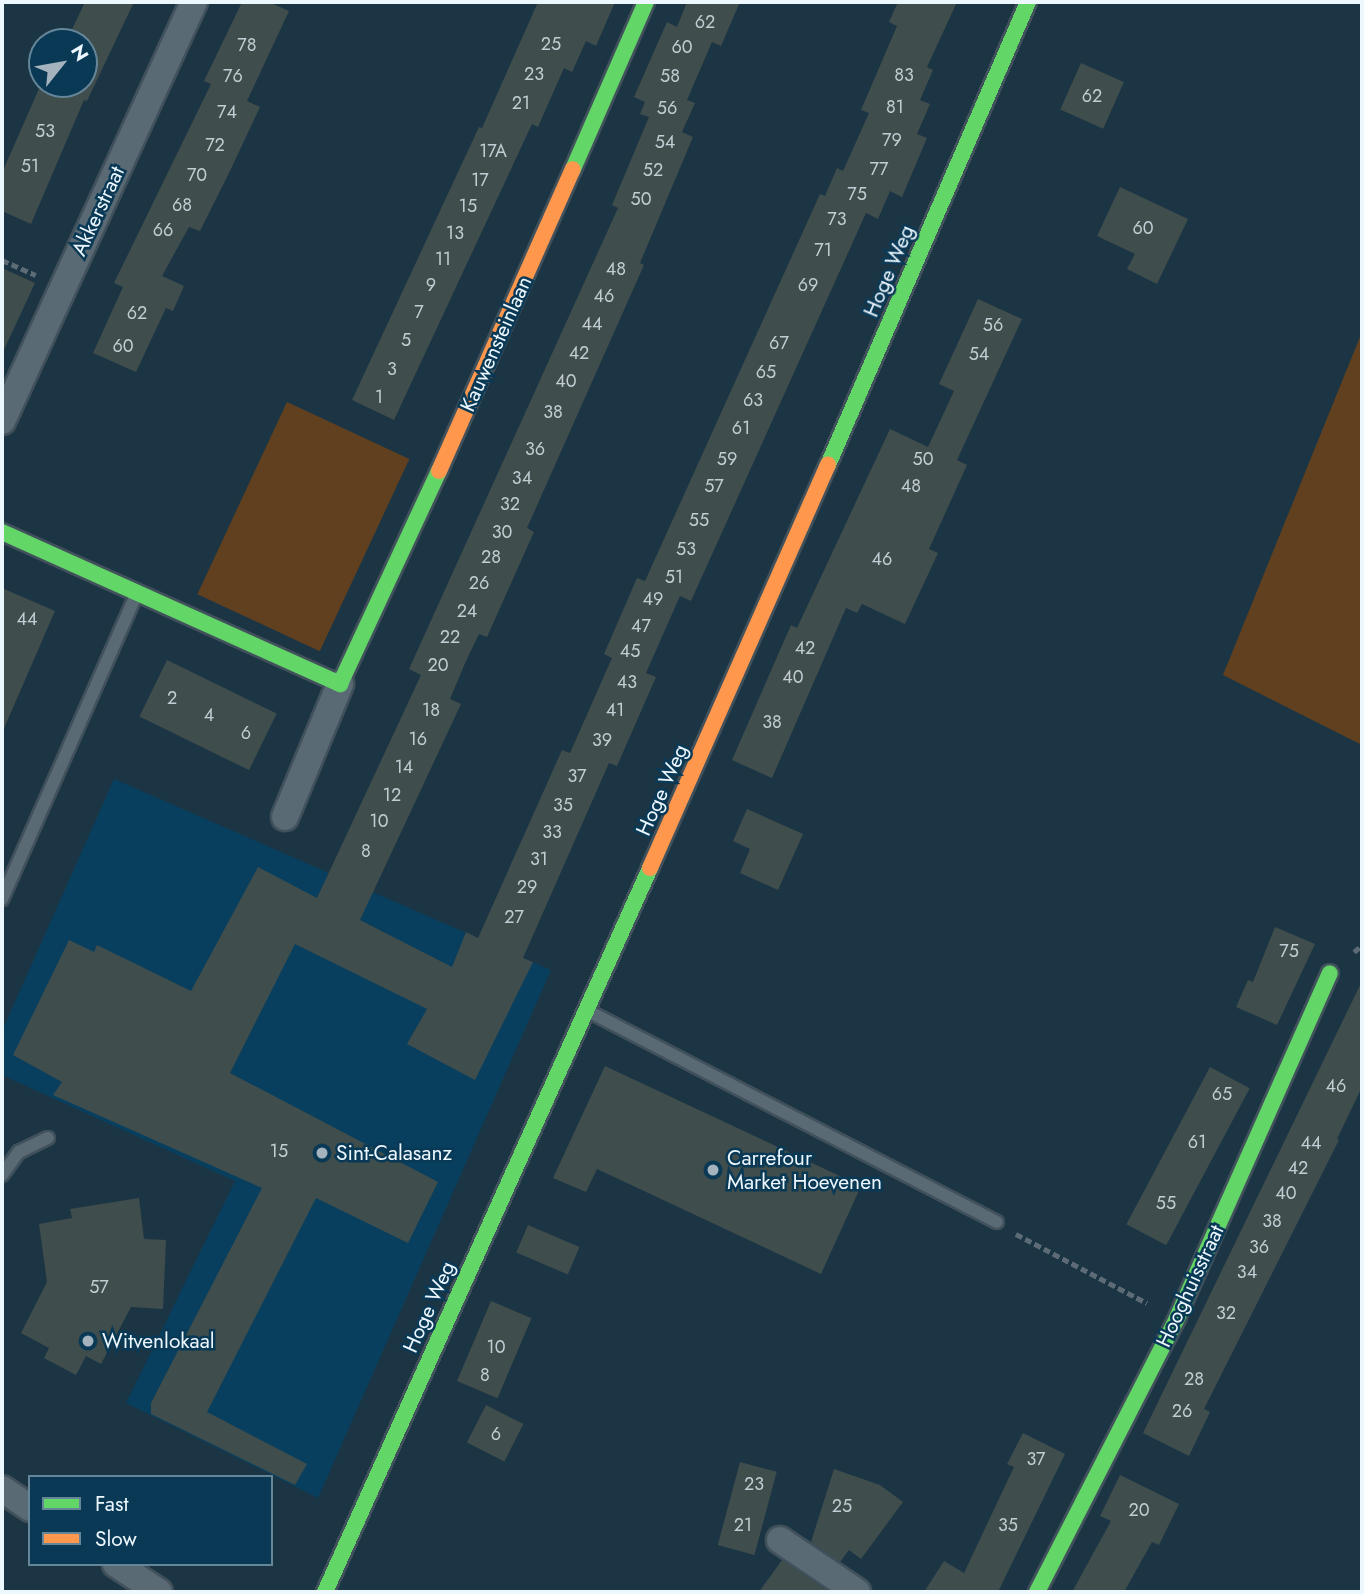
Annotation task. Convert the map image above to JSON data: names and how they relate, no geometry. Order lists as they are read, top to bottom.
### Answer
{
  "streets": {
    "street": [
      "Akkerstraat",
      "Hoge Weg",
      "Kauwensteinlaan",
      "Hooghuisstraat"
    ]
  },
  "places": ["Sint-Calasanz", "Carrefour Market Hoevenen", "Witvenlokaal"],
  "house_numbers": [
    "62",
    "25",
    "78",
    "60",
    "23",
    "83",
    "76",
    "58",
    "62",
    "21",
    "81",
    "56",
    "74",
    "53",
    "79",
    "54",
    "72",
    "17A",
    "51",
    "77",
    "52",
    "70",
    "17",
    "75",
    "50",
    "68",
    "15",
    "73",
    "60",
    "66",
    "13",
    "71",
    "11",
    "48",
    "9",
    "69",
    "46",
    "7",
    "62",
    "44",
    "56",
    "5",
    "67",
    "60",
    "42",
    "54",
    "3",
    "65",
    "40",
    "1",
    "63",
    "38",
    "61",
    "36",
    "59",
    "50",
    "34",
    "57",
    "48",
    "32",
    "55",
    "30",
    "53",
    "28",
    "46",
    "51",
    "26",
    "49",
    "24",
    "44",
    "47",
    "22",
    "42",
    "45",
    "20",
    "40",
    "43",
    "2",
    "18",
    "41",
    "4",
    "38",
    "6",
    "16",
    "39",
    "14",
    "37",
    "12",
    "35",
    "10",
    "33",
    "8",
    "31",
    "29",
    "27",
    "75",
    "46",
    "65",
    "61",
    "44",
    "15",
    "42",
    "40",
    "55",
    "38",
    "36",
    "34",
    "57",
    "32",
    "10",
    "8",
    "28",
    "26",
    "6",
    "37",
    "23",
    "25",
    "20",
    "21",
    "35"
  ],
  "legend": ["Fast", "Slow"],
  "north": "top right"
}
